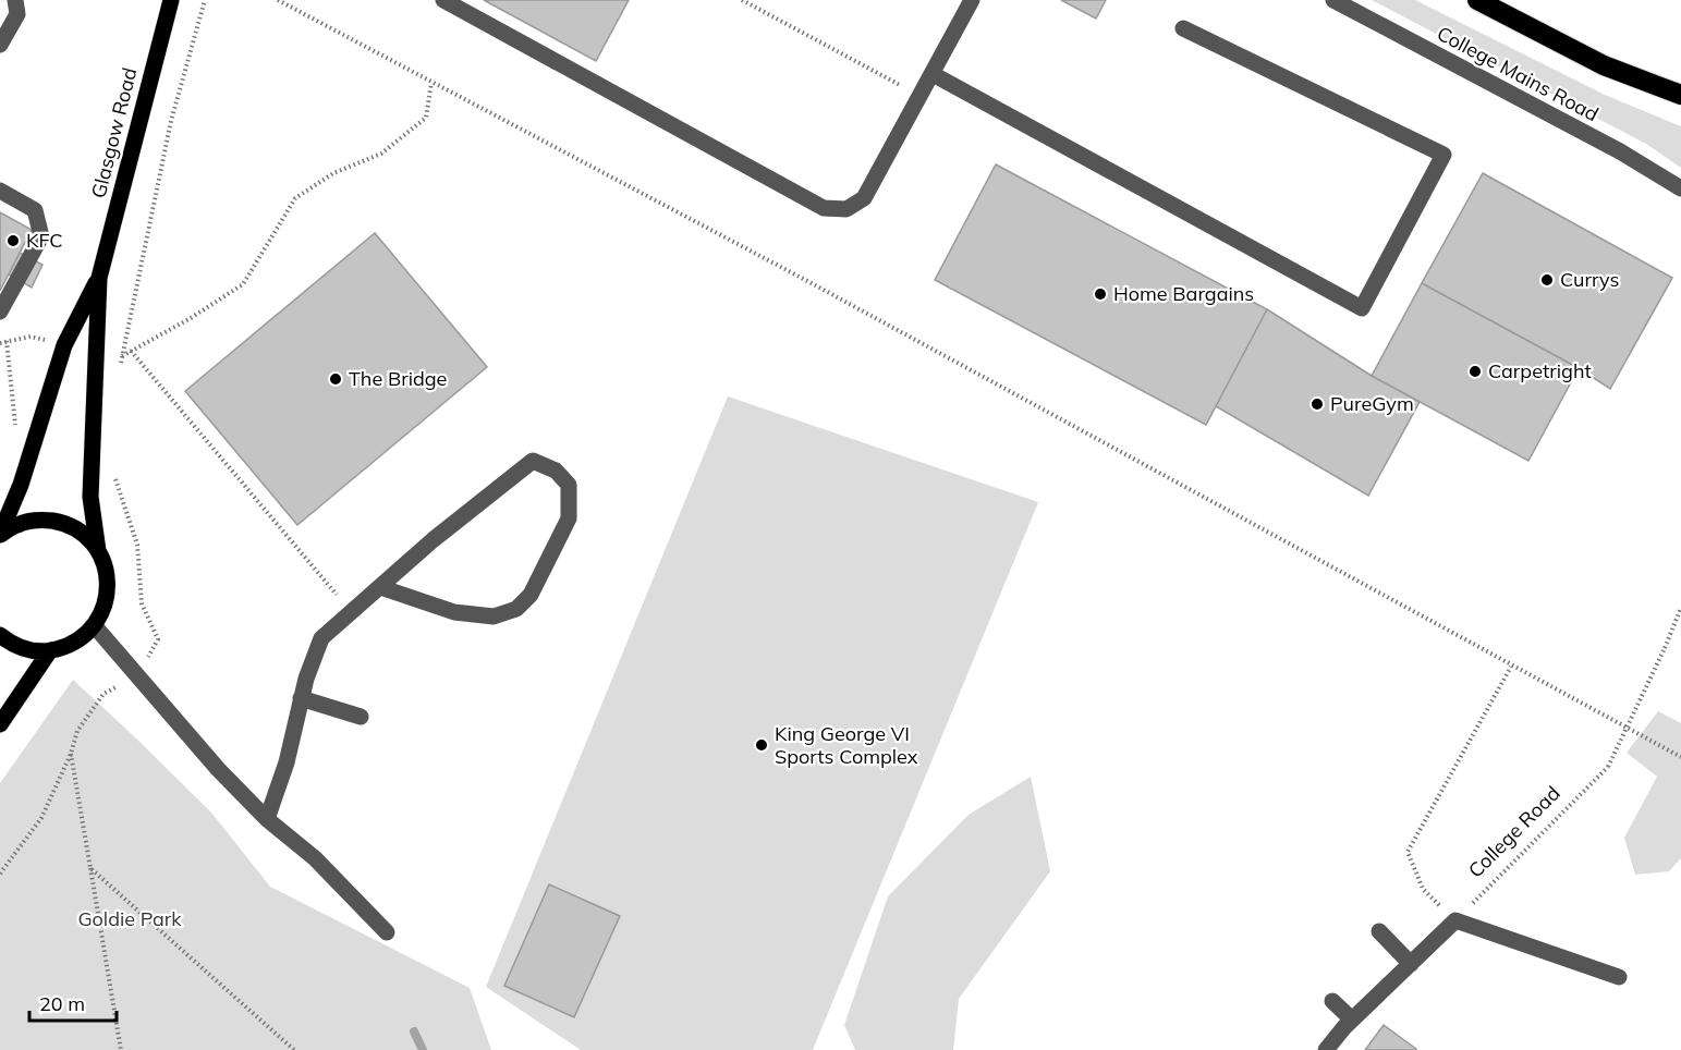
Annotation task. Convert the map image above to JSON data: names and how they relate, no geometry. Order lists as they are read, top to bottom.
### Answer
{
  "streets": {
    "main road": ["Glasgow Road"],
    "street": ["College Mains Road"],
    "path": ["College Road"]
  },
  "parks": ["Goldie Park"],
  "places": [
    "KFC",
    "Currys",
    "Home Bargains",
    "Carpetright",
    "The Bridge",
    "PureGym",
    "King George VI Sports Complex"
  ],
  "scale_bar": "20 m"
}
